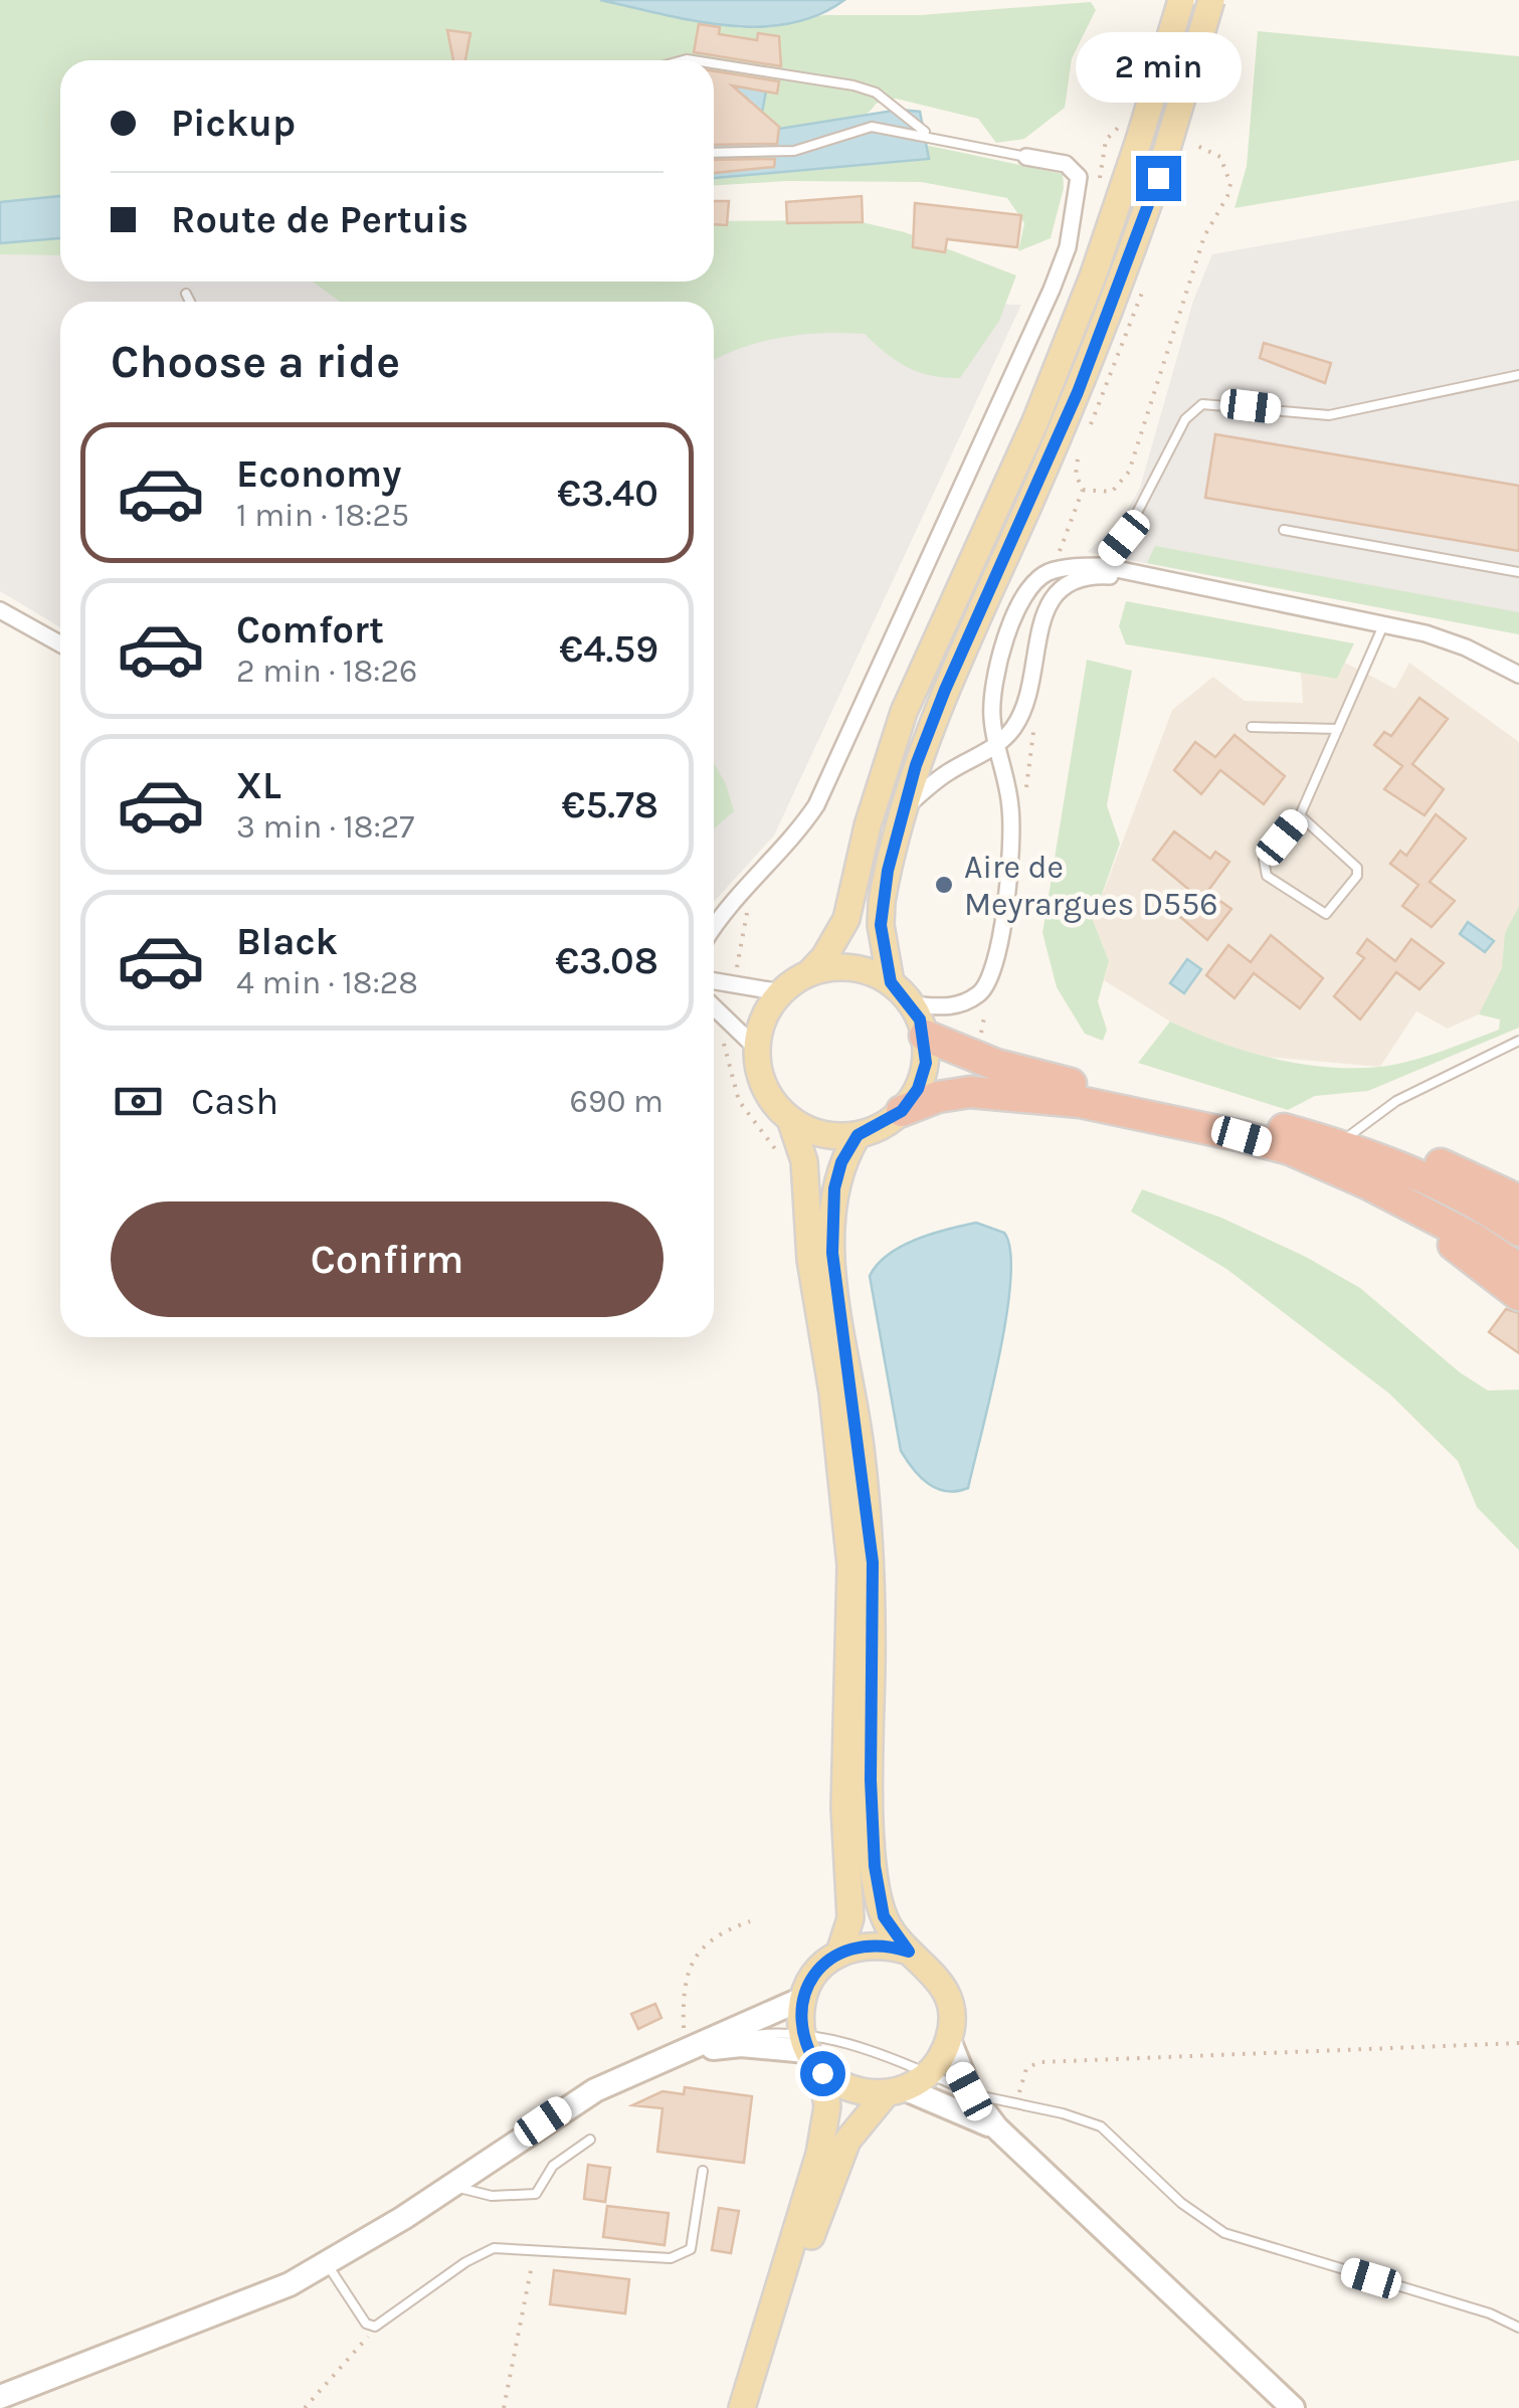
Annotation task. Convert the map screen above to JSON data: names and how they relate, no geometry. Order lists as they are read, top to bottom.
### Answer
{
  "places": ["Aire de Meyrargues D556"],
  "page": {
    "bubble": "2 min",
    "banner": ["Pickup", "Route de Pertuis"],
    "heading": "Choose a ride",
    "list": [
      {
        "name": "Economy",
        "note": "1 min · 18:25",
        "value": "€3.40"
      },
      {
        "name": "Comfort",
        "note": "2 min · 18:26",
        "value": "€4.59"
      },
      {
        "name": "XL",
        "note": "3 min · 18:27",
        "value": "€5.78"
      },
      {
        "name": "Black",
        "note": "4 min · 18:28",
        "value": "€3.08"
      }
    ],
    "pay": ["Cash", "690 m"],
    "buttons": "Confirm"
  }
}
